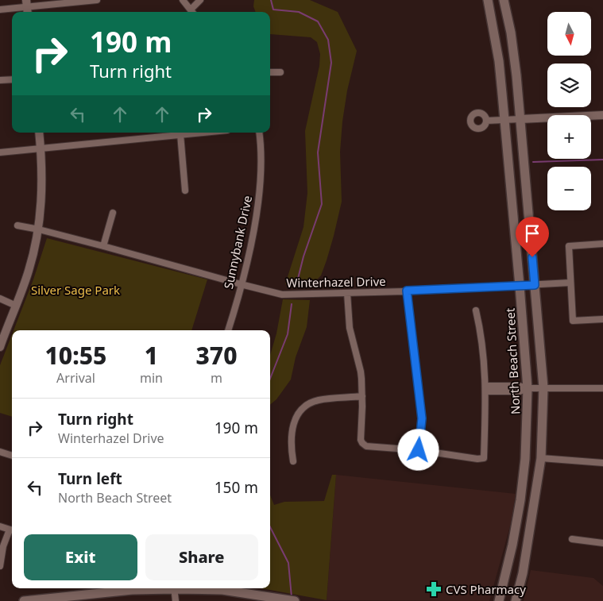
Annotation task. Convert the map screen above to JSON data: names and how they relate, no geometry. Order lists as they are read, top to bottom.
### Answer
{
  "streets": {
    "main road": ["North Beach Street"],
    "street": ["Sunnybank Drive", "Winterhazel Drive"]
  },
  "crossings": [
    ["Sunnybank Drive", "Winterhazel Drive"],
    ["Winterhazel Drive", "North Beach Street"]
  ],
  "parks": ["Silver Sage Park"],
  "places": {
    "pharmacy": ["CVS Pharmacy"]
  },
  "north": "bottom",
  "page": {
    "map_buttons": ["+", "−"],
    "turn": ["190 m", "Turn right"],
    "eta": [
      "10:55",
      "Arrival",
      "1",
      "min",
      "370",
      "m"
    ],
    "list": [
      {
        "name": "Turn right",
        "note": "Winterhazel Drive",
        "value": "190 m"
      },
      {
        "name": "Turn left",
        "note": "North Beach Street",
        "value": "150 m"
      }
    ],
    "buttons": ["Exit", "Share"]
  }
}
